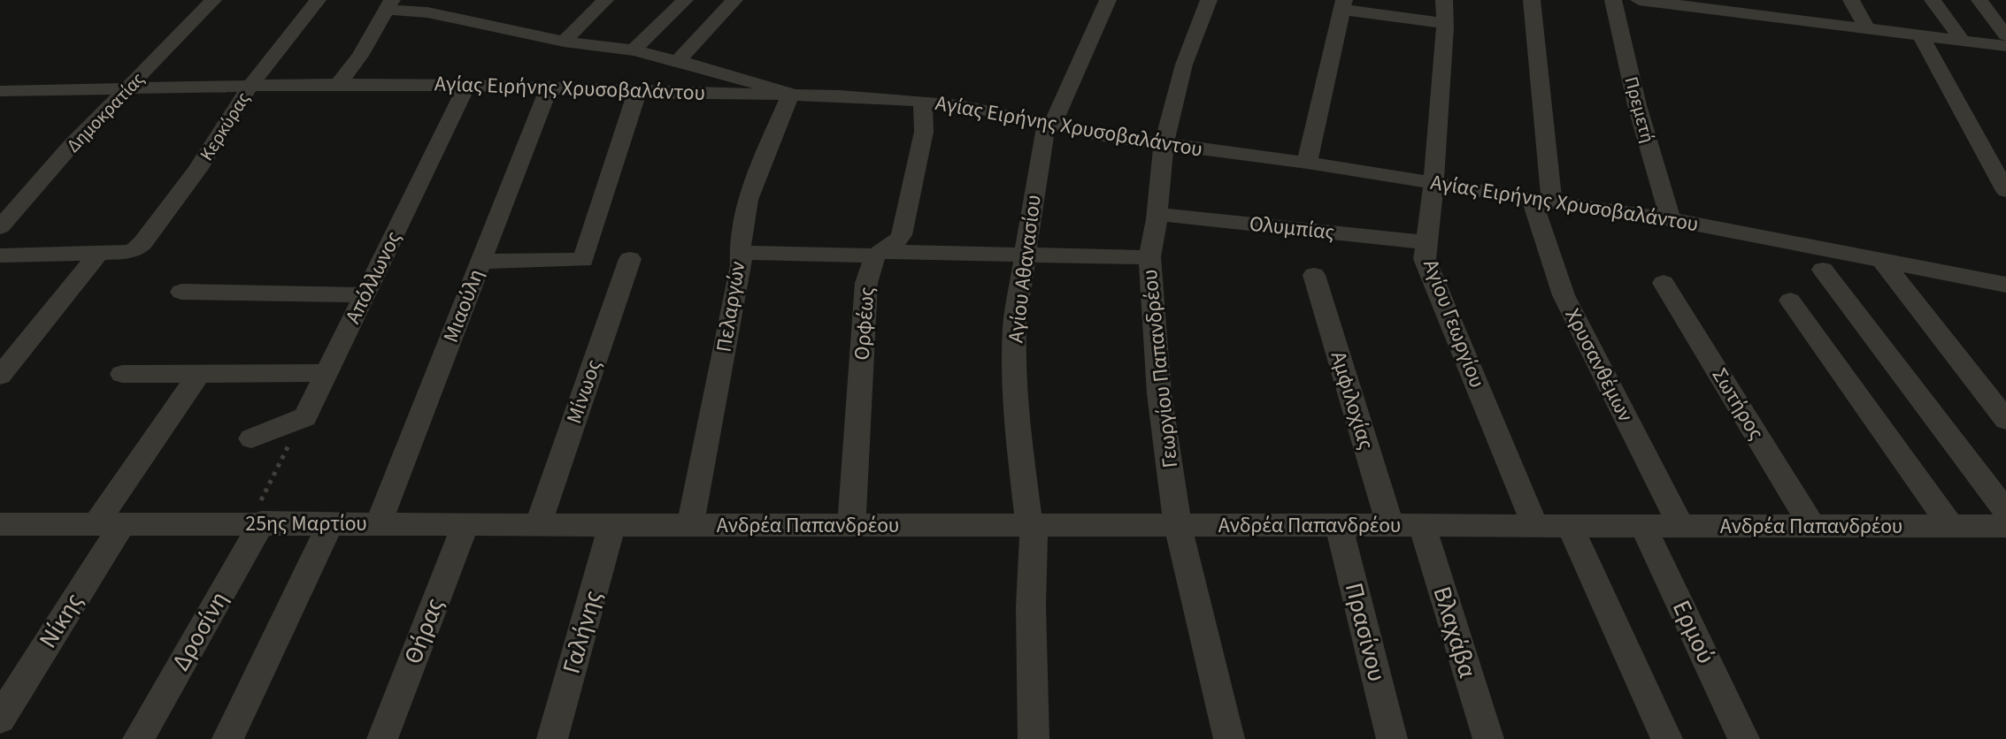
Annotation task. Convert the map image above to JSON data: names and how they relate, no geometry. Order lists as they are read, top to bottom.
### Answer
{
  "streets": {
    "street": [
      "Αγίας Ειρήνης Χρυσοβαλάντου",
      "Πρεμετή",
      "Δημοκρατίας",
      "Κερκύρας",
      "Ολυμπίας",
      "Αγίου Αθανασίου",
      "Απόλλωνος",
      "Μιαούλη",
      "Πελαργών",
      "Ορφέως",
      "Αγίου Γεωργίου",
      "Χρυσανθέμων",
      "Γεωργίου Παπανδρέου",
      "Μίνωος",
      "Αμφιλοχίας",
      "Σωτήρος",
      "25ης Μαρτίου",
      "Ανδρέα Παπανδρέου",
      "Νίκης",
      "Δροσίνη",
      "Θήρας",
      "Γαλήνης",
      "Πρασίνου",
      "Βλαχάβα",
      "Ερμού"
    ]
  },
  "crossings": [
    ["Αγίας Ειρήνης Χρυσοβαλάντου", "Πρεμετή"],
    ["Αγίας Ειρήνης Χρυσοβαλάντου", "Δημοκρατίας"],
    ["Αγίας Ειρήνης Χρυσοβαλάντου", "Κερκύρας"],
    ["Αγίας Ειρήνης Χρυσοβαλάντου", "Αγίου Αθανασίου"],
    ["Αγίας Ειρήνης Χρυσοβαλάντου", "Απόλλωνος"],
    ["Αγίας Ειρήνης Χρυσοβαλάντου", "Μιαούλη"],
    ["Αγίας Ειρήνης Χρυσοβαλάντου", "Πελαργών"],
    ["Αγίας Ειρήνης Χρυσοβαλάντου", "Αγίου Γεωργίου"],
    ["Αγίας Ειρήνης Χρυσοβαλάντου", "Χρυσανθέμων"],
    ["Αγίας Ειρήνης Χρυσοβαλάντου", "Γεωργίου Παπανδρέου"],
    ["Ολυμπίας", "Αγίου Γεωργίου"],
    ["Ολυμπίας", "Γεωργίου Παπανδρέου"],
    ["Αγίου Αθανασίου", "Ανδρέα Παπανδρέου"],
    ["Μιαούλη", "25ης Μαρτίου"],
    ["Πελαργών", "Ανδρέα Παπανδρέου"],
    ["Ορφέως", "Ανδρέα Παπανδρέου"],
    ["Αγίου Γεωργίου", "Ανδρέα Παπανδρέου"],
    ["Χρυσανθέμων", "Ανδρέα Παπανδρέου"],
    ["Γεωργίου Παπανδρέου", "Ανδρέα Παπανδρέου"],
    ["Μίνωος", "25ης Μαρτίου"],
    ["Αμφιλοχίας", "Ανδρέα Παπανδρέου"],
    ["Σωτήρος", "Ανδρέα Παπανδρέου"],
    ["25ης Μαρτίου", "Ανδρέα Παπανδρέου"],
    ["25ης Μαρτίου", "Νίκης"],
    ["25ης Μαρτίου", "Δροσίνη"],
    ["25ης Μαρτίου", "Θήρας"],
    ["25ης Μαρτίου", "Γαλήνης"],
    ["Ανδρέα Παπανδρέου", "Γαλήνης"],
    ["Ανδρέα Παπανδρέου", "Πρασίνου"],
    ["Ανδρέα Παπανδρέου", "Βλαχάβα"],
    ["Ανδρέα Παπανδρέου", "Ερμού"]
  ]
}
